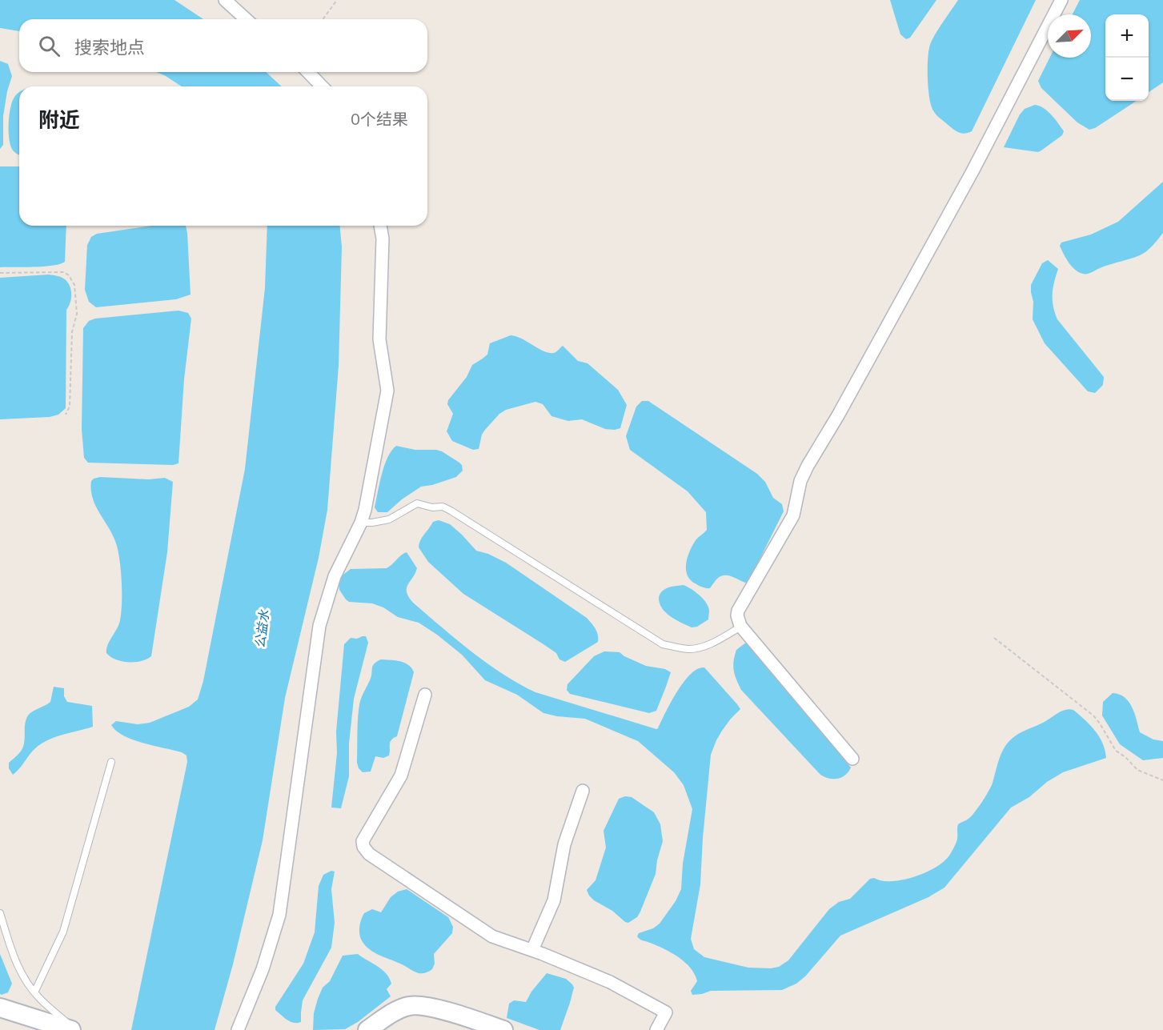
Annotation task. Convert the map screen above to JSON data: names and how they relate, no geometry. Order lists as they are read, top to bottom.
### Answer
{
  "water": ["公益水"],
  "north": "top right",
  "page": {
    "map_buttons": ["+", "−"],
    "search": "搜索地点",
    "heading": ["附近", "0个结果"]
  }
}
